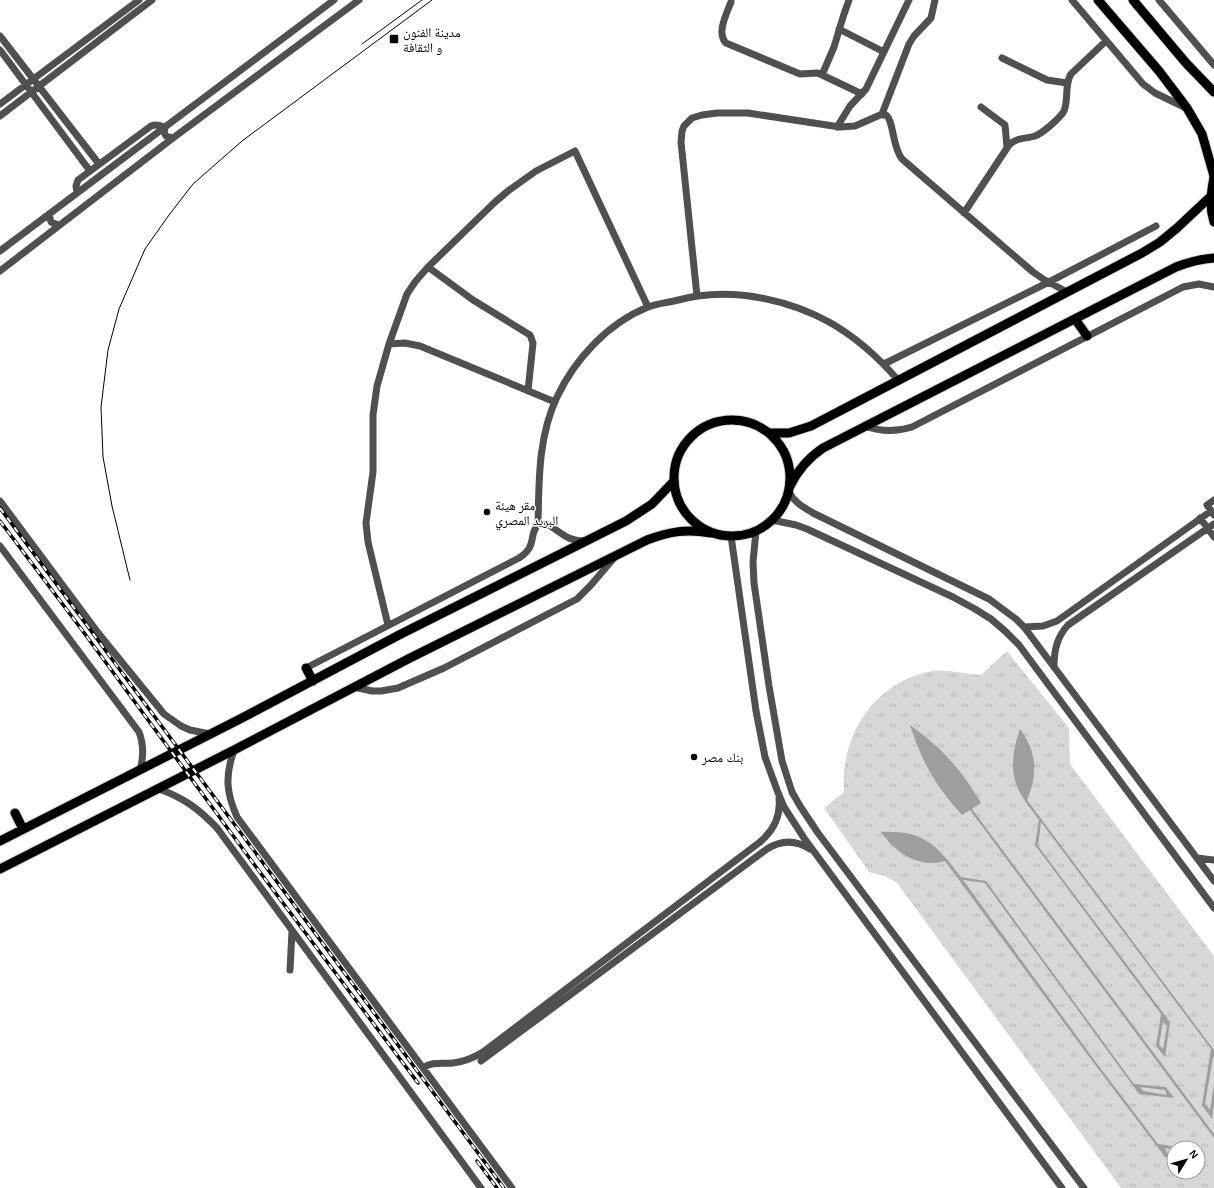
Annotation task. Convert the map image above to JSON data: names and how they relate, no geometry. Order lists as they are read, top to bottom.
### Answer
{
  "places": {
    "transit": ["مدينة الفنون و الثقافة"],
    "other": ["مقر هيئة البريد المصري", "بنك مصر"]
  },
  "north": "top right"
}
